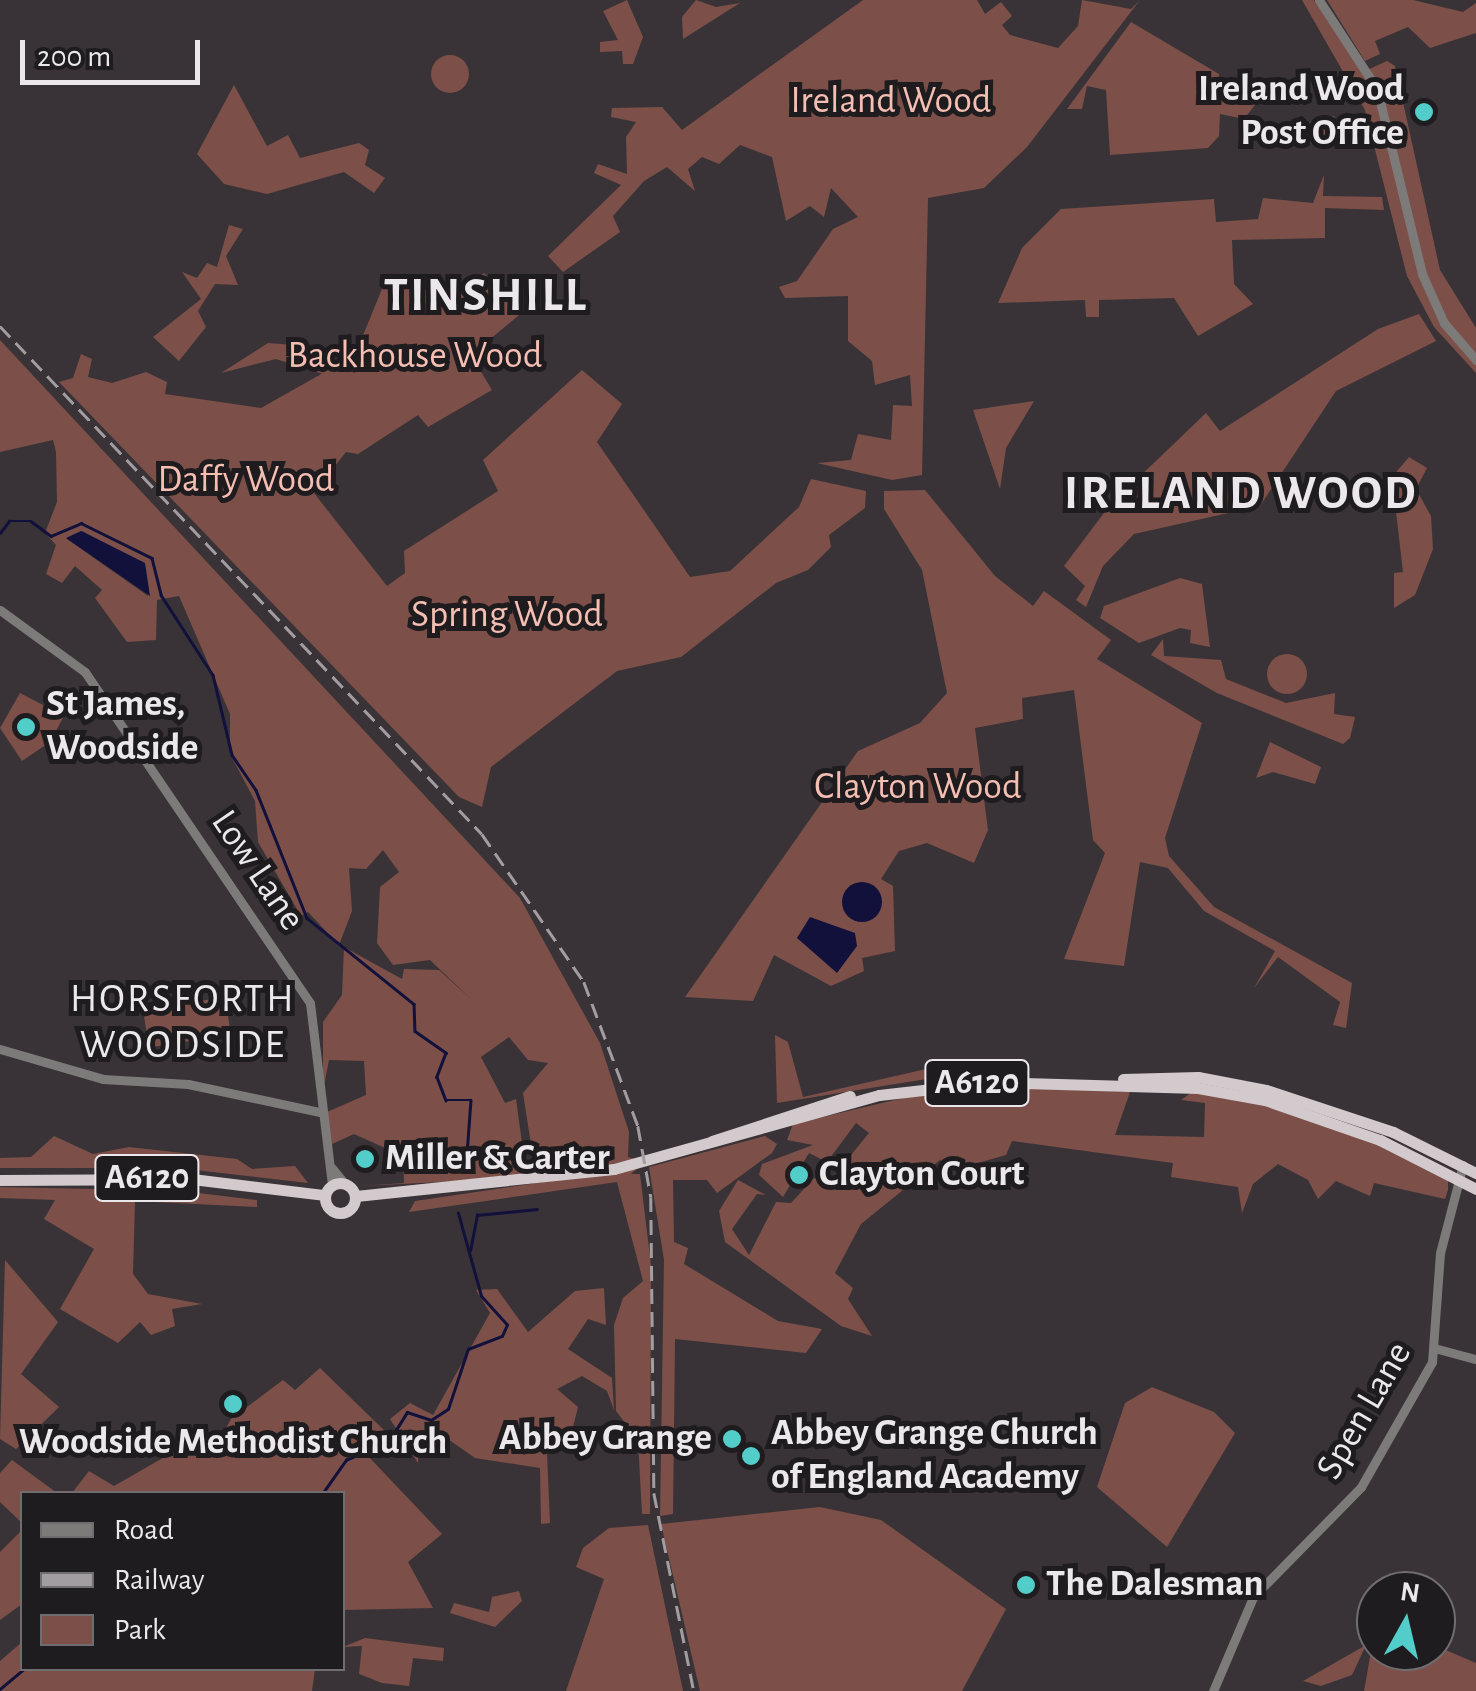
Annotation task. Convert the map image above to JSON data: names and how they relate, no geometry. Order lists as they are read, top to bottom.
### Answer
{
  "streets": {
    "highway": ["A6120"],
    "street": ["Low Lane", "Spen Lane"]
  },
  "crossings": [
    ["Low Lane", "A6120"],
    ["A6120", "Spen Lane"]
  ],
  "districts": ["TINSHILL", "IRELAND WOOD", "HORSFORTH WOODSIDE"],
  "parks": [
    "Ireland Wood",
    "Backhouse Wood",
    "Daffy Wood",
    "Spring Wood",
    "Clayton Wood"
  ],
  "places": [
    "Ireland Wood Post Office",
    "St James, Woodside",
    "Miller & Carter",
    "Clayton Court",
    "Woodside Methodist Church",
    "Abbey Grange",
    "Abbey Grange Church of England Academy",
    "The Dalesman"
  ],
  "legend": ["Road", "Railway", "Park"],
  "scale_bar": "200 m",
  "north": "top"
}
